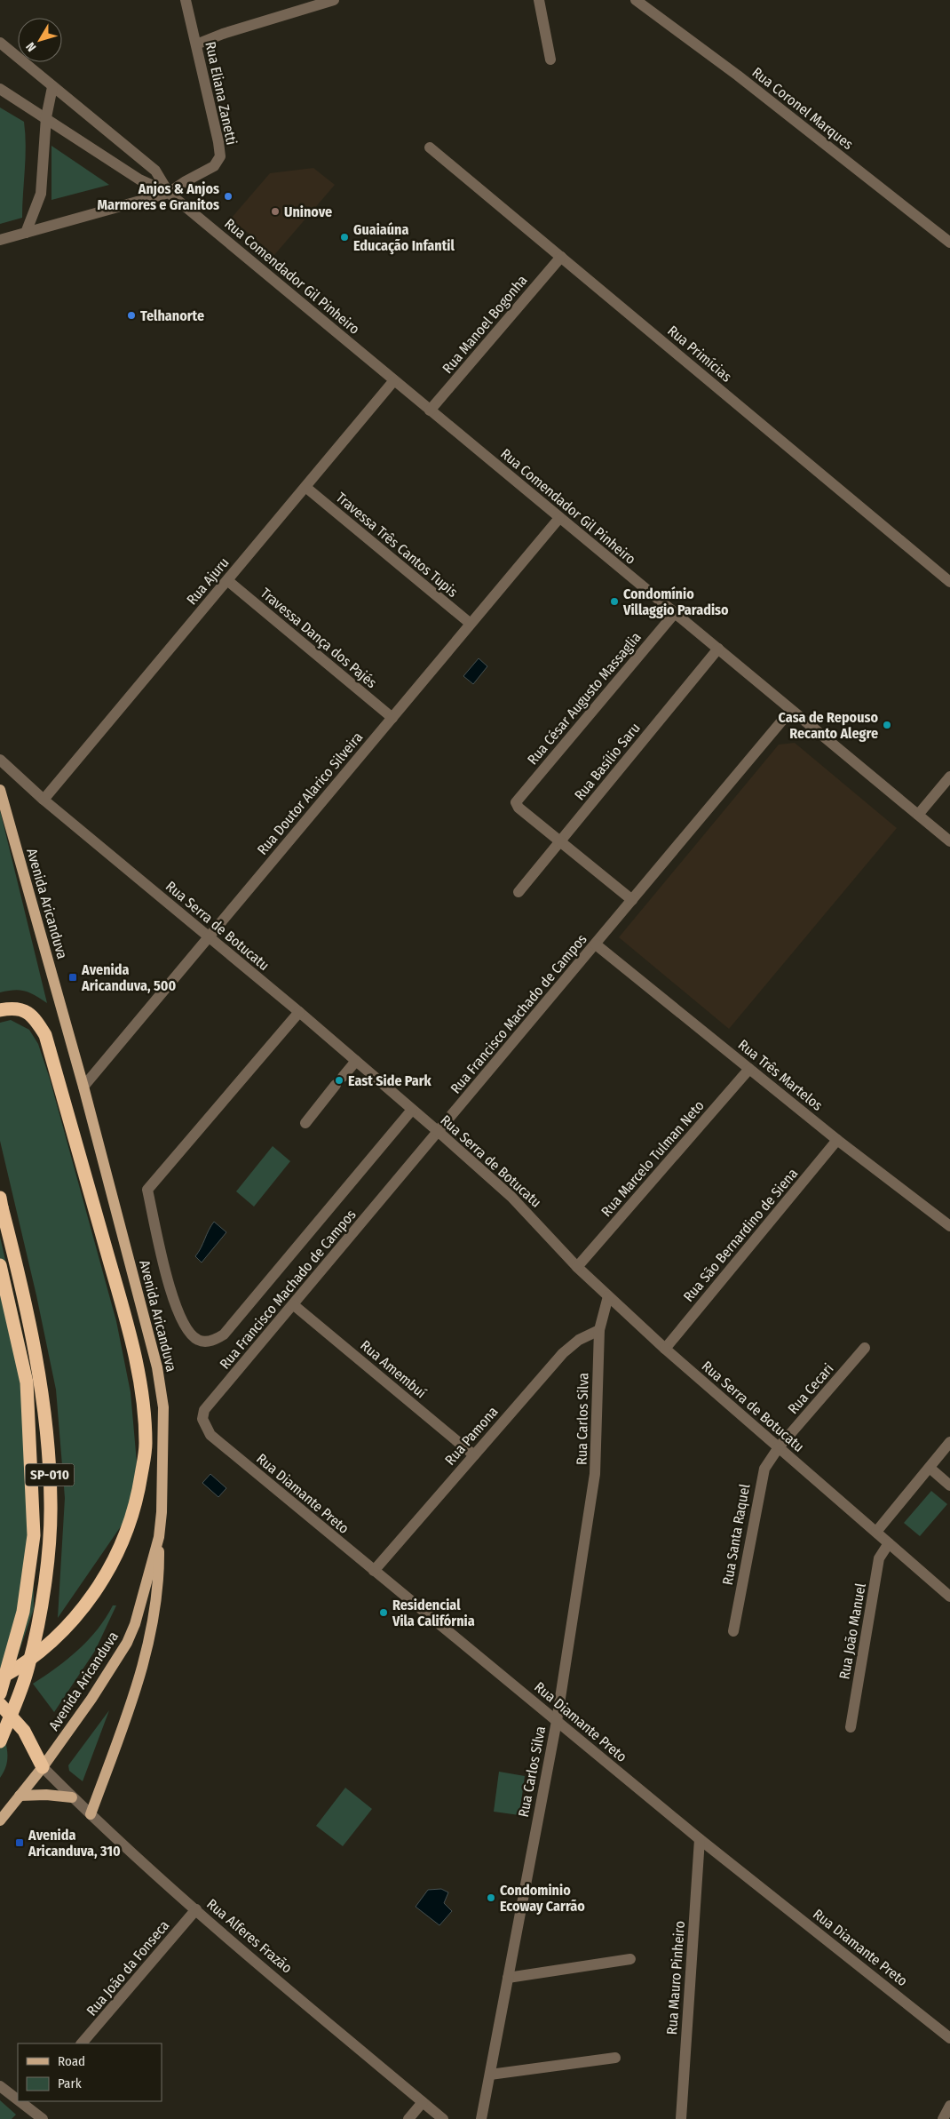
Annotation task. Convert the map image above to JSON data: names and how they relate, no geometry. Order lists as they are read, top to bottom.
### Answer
{
  "streets": {
    "highway": ["SP-010"],
    "main road": ["Avenida Aricanduva"],
    "street": [
      "Rua Eliana Zanetti",
      "Rua Coronel Marques",
      "Rua Comendador Gil Pinheiro",
      "Rua Manoel Bogonha",
      "Rua Primícias",
      "Travessa Três Cantos Tupis",
      "Rua Ajuru",
      "Travessa Dança dos Pajés",
      "Rua César Augusto Massaglia",
      "Rua Basílio Saru",
      "Rua Doutor Alarico Silveira",
      "Rua Serra de Botucatu",
      "Rua Francisco Machado de Campos",
      "Rua Três Martelos",
      "Rua Marcelo Tulman Neto",
      "Rua São Bernardino de Siena",
      "Rua Amembuí",
      "Rua Cecari",
      "Rua Carlos Silva",
      "Rua Pamona",
      "Rua Diamante Preto",
      "Rua Santa Raquel",
      "Rua João Manuel",
      "Rua Alferes Frazão",
      "Rua João da Fonseca",
      "Rua Mauro Pinheiro"
    ]
  },
  "crossings": [
    ["Rua Eliana Zanetti", "Rua Comendador Gil Pinheiro"],
    ["Rua Comendador Gil Pinheiro", "Rua Manoel Bogonha"],
    ["Rua Comendador Gil Pinheiro", "Rua Ajuru"],
    ["Rua Comendador Gil Pinheiro", "Rua César Augusto Massaglia"],
    ["Rua Comendador Gil Pinheiro", "Rua Basílio Saru"],
    ["Rua Comendador Gil Pinheiro", "Rua Doutor Alarico Silveira"],
    ["Rua Comendador Gil Pinheiro", "Rua Francisco Machado de Campos"],
    ["Rua Manoel Bogonha", "Rua Primícias"],
    ["Travessa Três Cantos Tupis", "Rua Ajuru"],
    ["Travessa Três Cantos Tupis", "Rua Doutor Alarico Silveira"],
    ["Rua Ajuru", "Travessa Dança dos Pajés"],
    ["Rua Ajuru", "Rua Serra de Botucatu"],
    ["Travessa Dança dos Pajés", "Rua Doutor Alarico Silveira"],
    ["Rua César Augusto Massaglia", "Rua Basílio Saru"],
    ["Rua Doutor Alarico Silveira", "Avenida Aricanduva"],
    ["Rua Doutor Alarico Silveira", "Rua Serra de Botucatu"],
    ["Avenida Aricanduva", "Rua Alferes Frazão"],
    ["Rua Serra de Botucatu", "Rua Francisco Machado de Campos"],
    ["Rua Serra de Botucatu", "Rua Marcelo Tulman Neto"],
    ["Rua Serra de Botucatu", "Rua São Bernardino de Siena"],
    ["Rua Serra de Botucatu", "Rua Cecari"],
    ["Rua Serra de Botucatu", "Rua Carlos Silva"],
    ["Rua Serra de Botucatu", "Rua Santa Raquel"],
    ["Rua Serra de Botucatu", "Rua João Manuel"],
    ["Rua Francisco Machado de Campos", "Rua Três Martelos"],
    ["Rua Francisco Machado de Campos", "Rua Amembuí"],
    ["Rua Francisco Machado de Campos", "Rua Diamante Preto"],
    ["Rua Três Martelos", "Rua Marcelo Tulman Neto"],
    ["Rua Três Martelos", "Rua São Bernardino de Siena"],
    ["Rua Amembuí", "Rua Pamona"],
    ["Rua Cecari", "Rua Santa Raquel"],
    ["Rua Carlos Silva", "Rua Pamona"],
    ["Rua Carlos Silva", "Rua Diamante Preto"],
    ["Rua Pamona", "Rua Diamante Preto"],
    ["Rua Diamante Preto", "Rua Mauro Pinheiro"],
    ["Rua Alferes Frazão", "Rua João da Fonseca"]
  ],
  "places": {
    "other": [
      "Anjos & Anjos Marmores e Granitos",
      "Uninove",
      "Guaiaúna Educação Infantil",
      "Telhanorte",
      "Condomínio Villaggio Paradiso",
      "Casa de Repouso Recanto Alegre",
      "East Side Park",
      "Residencial Vila Califórnia",
      "Condominio Ecoway Carrão"
    ],
    "transit": ["Avenida Aricanduva, 500", "Avenida Aricanduva, 310"]
  },
  "legend": ["Road", "Park"],
  "north": "bottom left"
}
